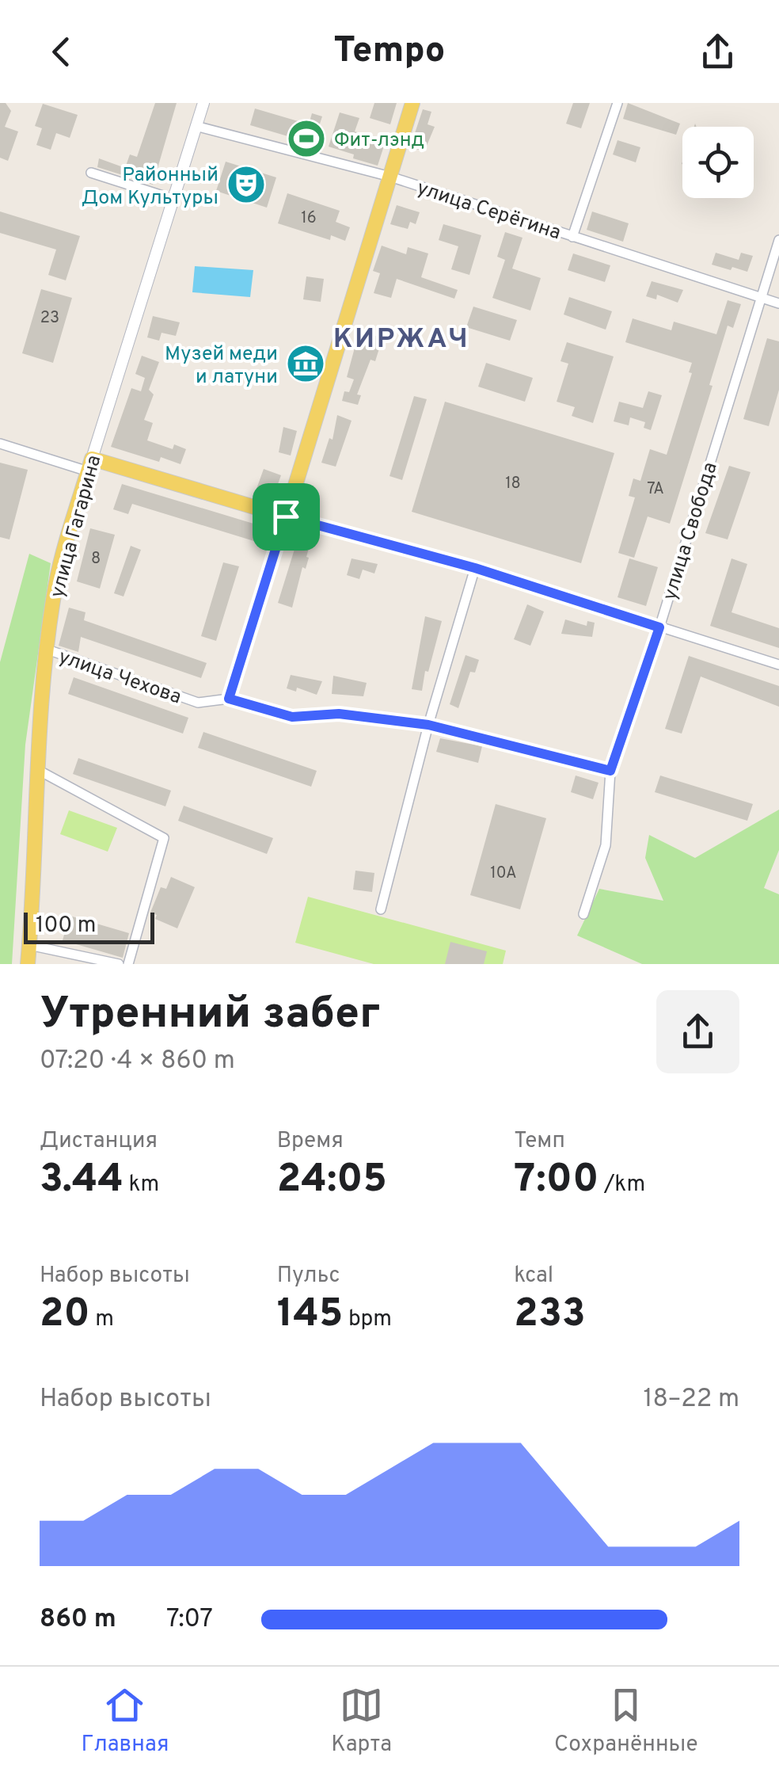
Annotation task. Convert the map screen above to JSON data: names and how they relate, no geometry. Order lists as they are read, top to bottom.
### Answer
{
  "streets": {
    "main road": ["улица Гагарина"],
    "street": ["улица Серёгина", "улица Свобода", "улица Чехова"]
  },
  "crossings": [
    ["улица Серёгина", "улица Гагарина"],
    ["улица Серёгина", "улица Свобода"],
    ["улица Гагарина", "улица Чехова"],
    ["улица Свобода", "улица Чехова"]
  ],
  "districts": ["КИРЖАЧ"],
  "places": {
    "sports": ["Фит-лэнд"],
    "theatre": ["Районный Дом Культуры"],
    "museum": ["Музей меди и латуни"]
  },
  "house_numbers": [
    "16",
    "23",
    "18",
    "7А",
    "8",
    "10А"
  ],
  "scale_bar": "100 m",
  "page": {
    "header": "Tempo",
    "scale": "100 m",
    "heading": ["Утренний забег", "07:20 · 4 × 860 m"],
    "stats": [
      ["Дистанция", "3.44 km"],
      ["Время", "24:05"],
      ["Темп", "7:00 /km"],
      ["Набор высоты", "20 m"],
      ["Пульс", "145 bpm"],
      ["kcal", "233"]
    ],
    "chart": ["Набор высоты", "18–22 m"],
    "list": [
      {
        "name": "860 m",
        "note": "7:07"
      }
    ],
    "tabs": ["Главная", "Карта", "Сохранённые"]
  }
}
